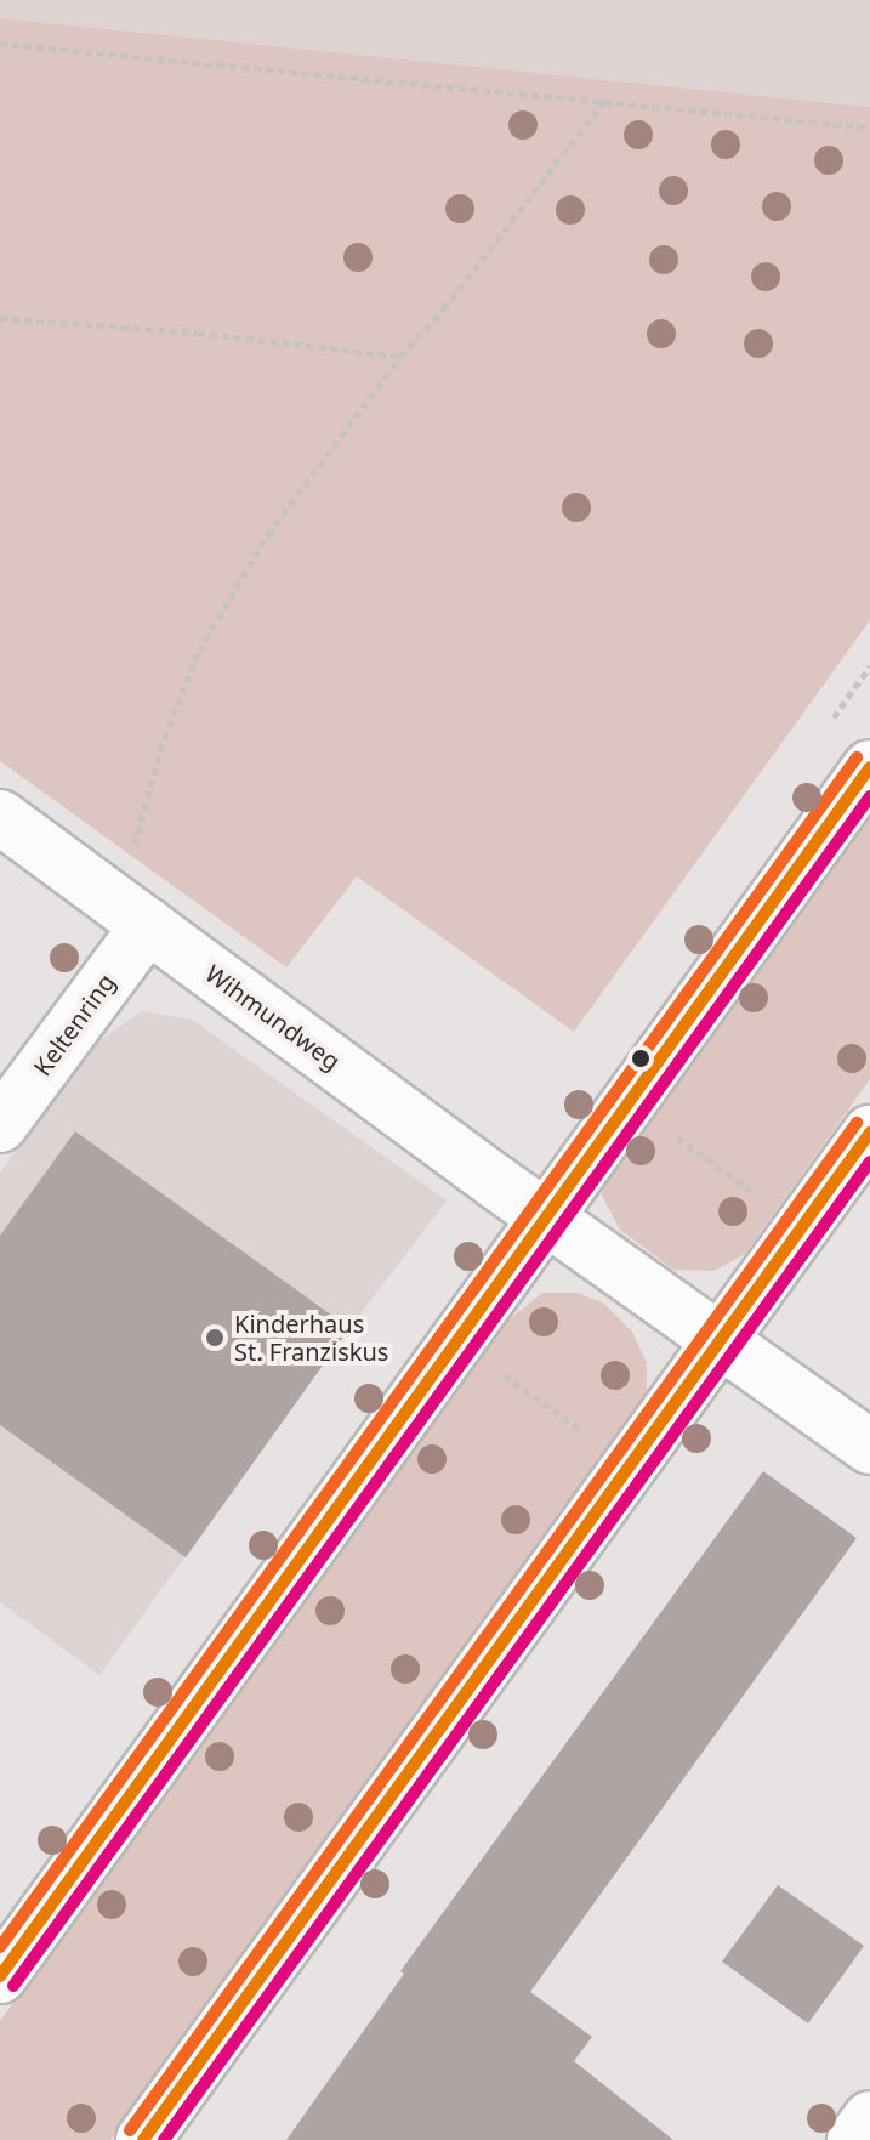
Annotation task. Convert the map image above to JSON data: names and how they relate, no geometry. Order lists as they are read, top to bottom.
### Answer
{
  "streets": {
    "street": ["Wihmundweg", "Keltenring"]
  },
  "crossings": [
    ["Wihmundweg", "Keltenring"]
  ],
  "places": ["Kinderhaus St. Franziskus"]
}
